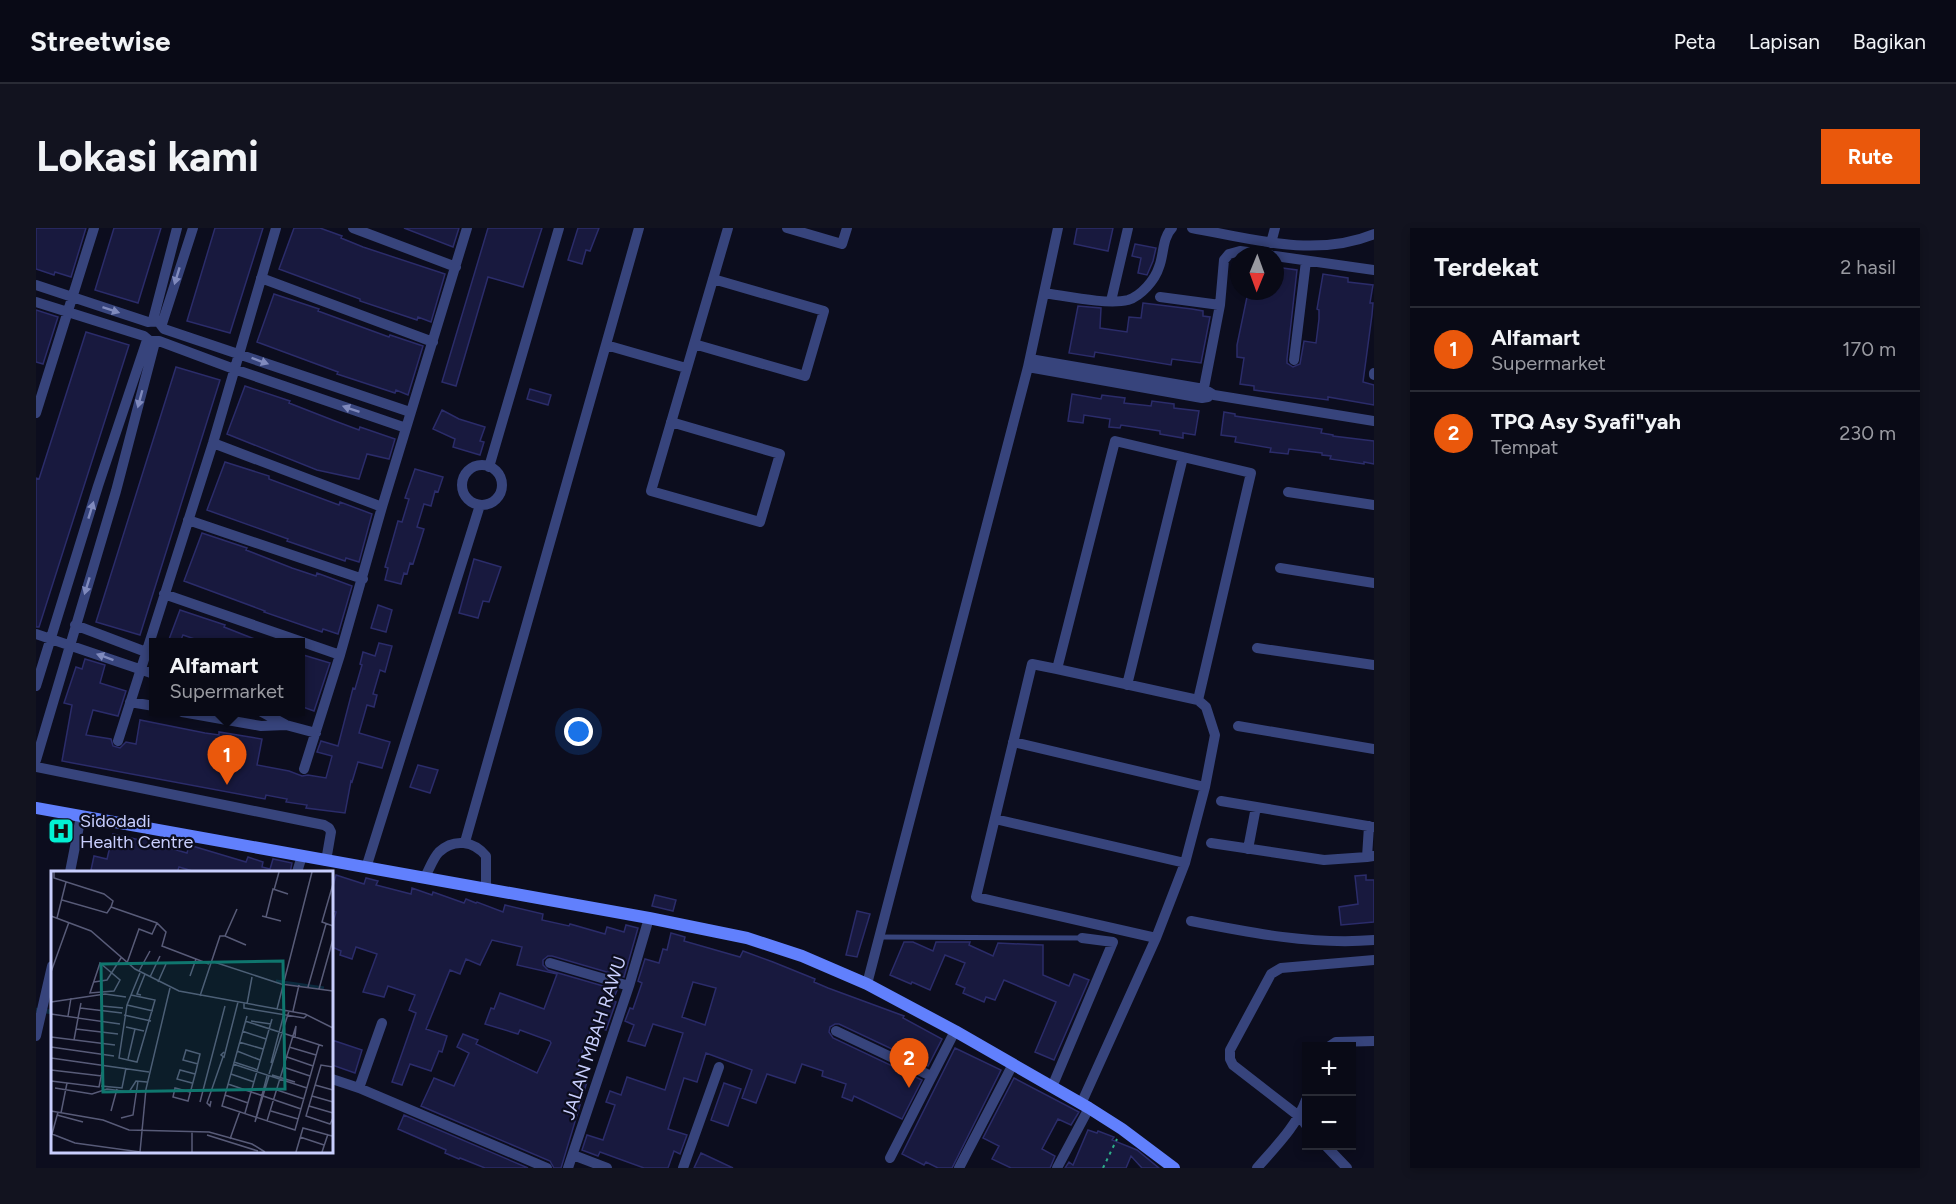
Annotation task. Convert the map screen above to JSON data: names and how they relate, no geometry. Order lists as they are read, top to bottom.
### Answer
{
  "streets": {
    "street": ["JALAN MBAH RAWU"]
  },
  "places": {
    "hospital": ["Sidodadi Health Centre"]
  },
  "north": "bottom",
  "page": {
    "header": "Streetwise",
    "nav": ["Peta", "Lapisan", "Bagikan"],
    "buttons": "Rute",
    "title": "Lokasi kami",
    "heading": ["Terdekat", "2 hasil"],
    "list": [
      {
        "mark": "1",
        "name": "Alfamart",
        "note": "Supermarket",
        "value": "170 m"
      },
      {
        "mark": "2",
        "name": "TPQ Asy Syafi\"yah",
        "note": "Tempat",
        "value": "230 m"
      }
    ],
    "popup": ["Alfamart", "Supermarket"],
    "pins": ["1", "2"],
    "map_buttons": ["+", "−"]
  }
}
